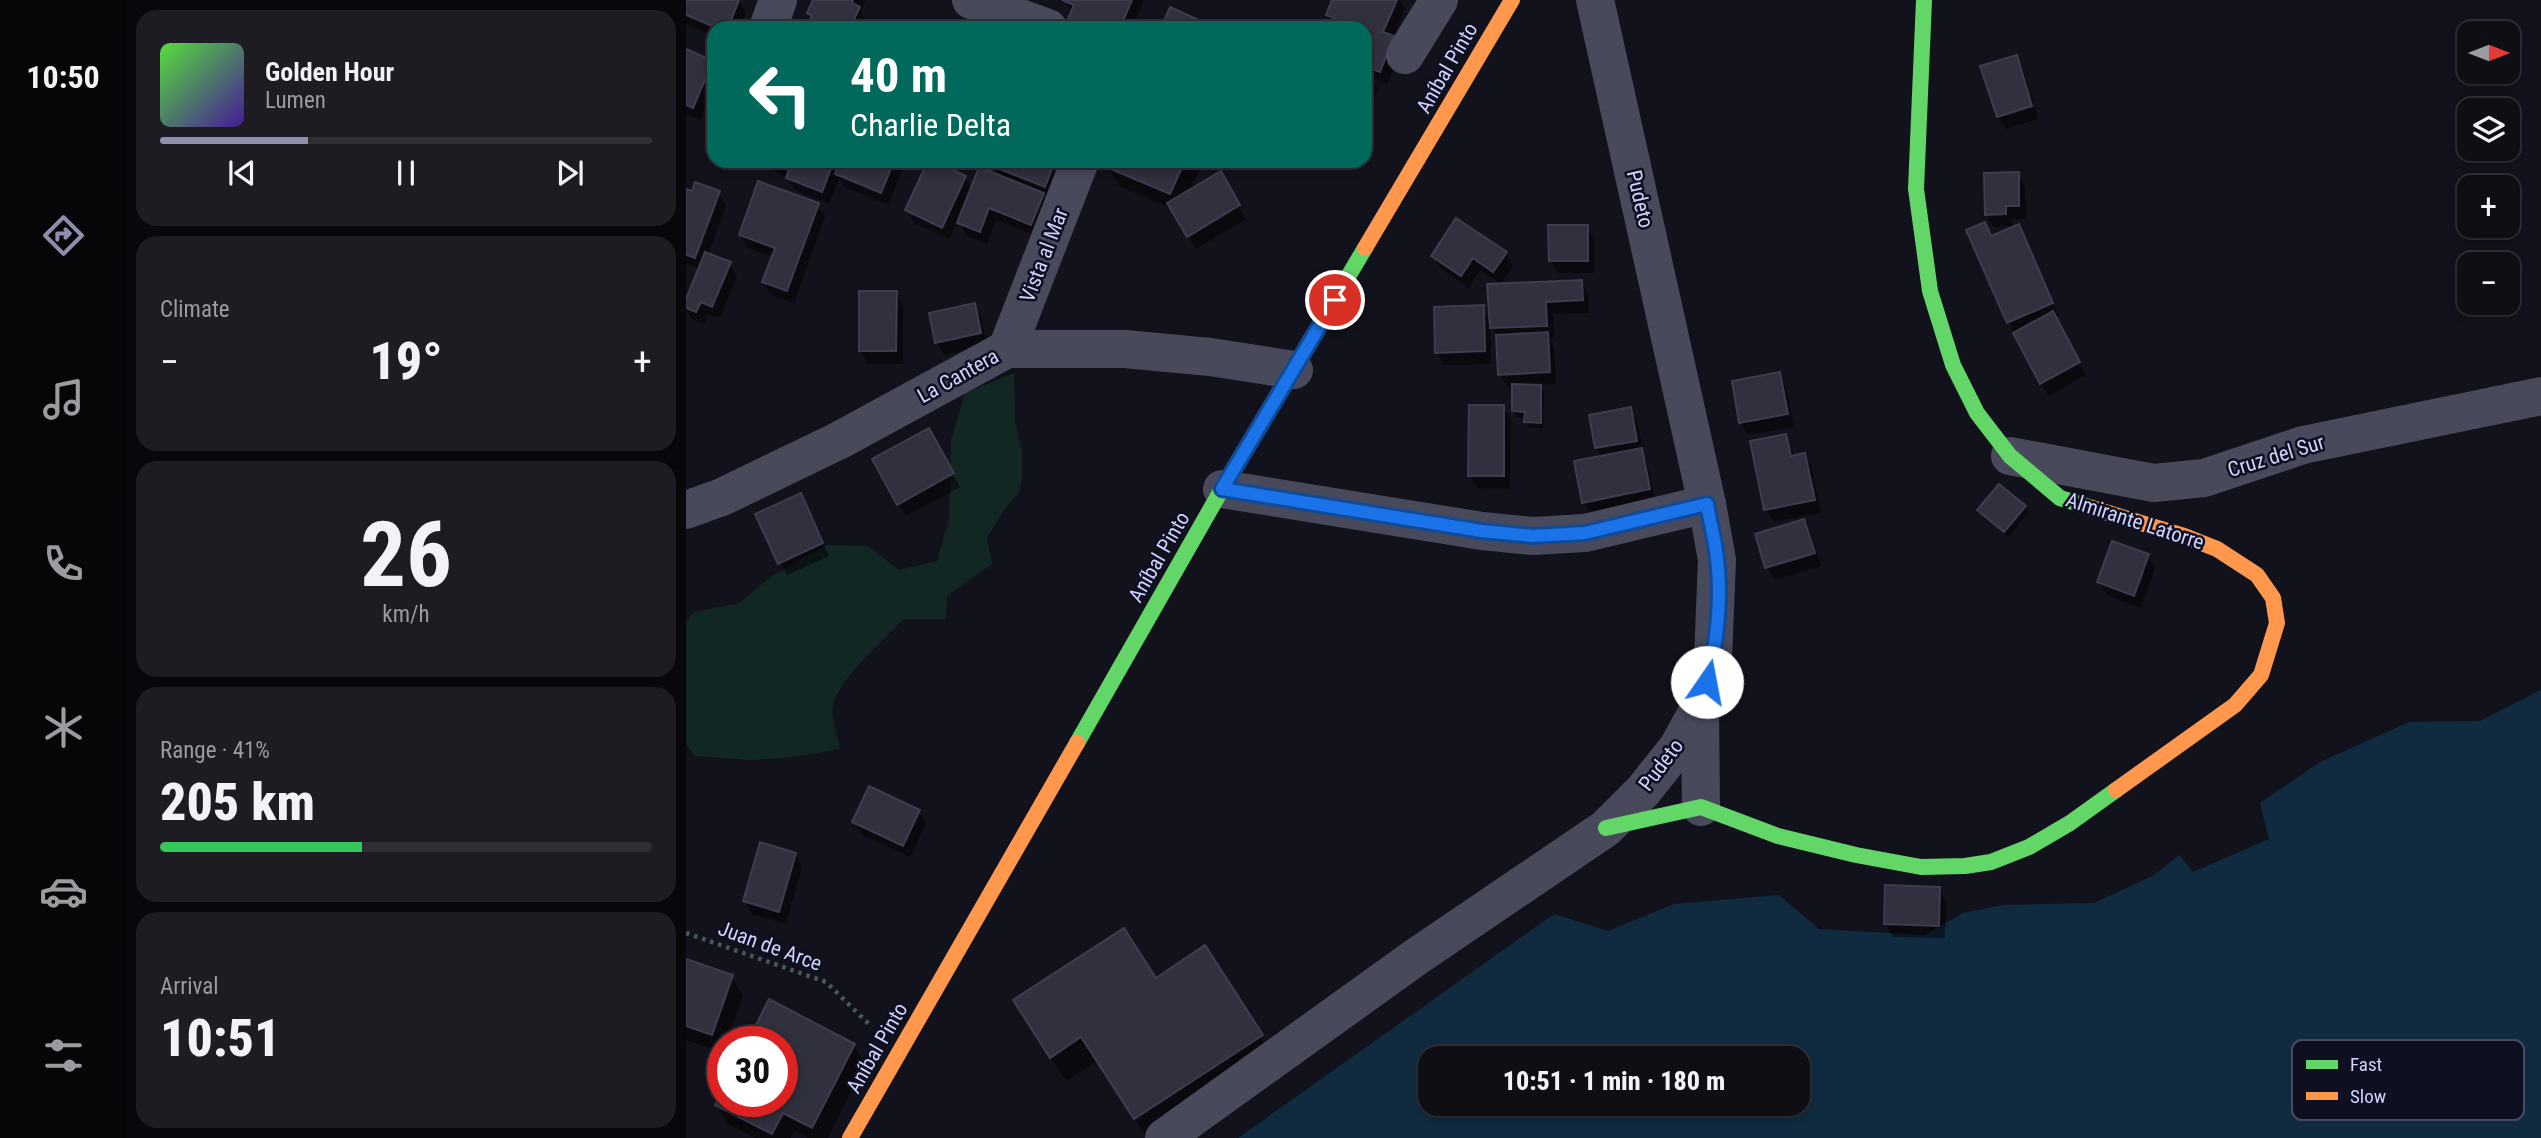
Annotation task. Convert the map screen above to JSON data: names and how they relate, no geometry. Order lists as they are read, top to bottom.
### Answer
{
  "streets": {
    "street": [
      "Aníbal Pinto",
      "Pudeto",
      "Vista al Mar",
      "La Cantera",
      "Cruz del Sur",
      "Almirante Latorre"
    ],
    "path": ["Juan de Arce"]
  },
  "crossings": [
    ["Aníbal Pinto", "La Cantera"],
    ["Aníbal Pinto", "Juan de Arce"],
    ["Vista al Mar", "La Cantera"],
    ["Cruz del Sur", "Almirante Latorre"]
  ],
  "legend": ["Fast", "Slow"],
  "north": "right",
  "page": {
    "tabs": "10:50",
    "map_buttons": ["+", "−"],
    "turn": ["40 m", "Charlie Delta"],
    "song": ["Golden Hour", "Lumen"],
    "tile": [
      "Climate",
      ["26", "km/h"],
      ["Range · 41%", "205 km"],
      ["Arrival", "10:51"]
    ],
    "heat": ["−", "19°", "+"],
    "limit": "30",
    "trip": "10:51 · 1 min · 180 m"
  }
}
